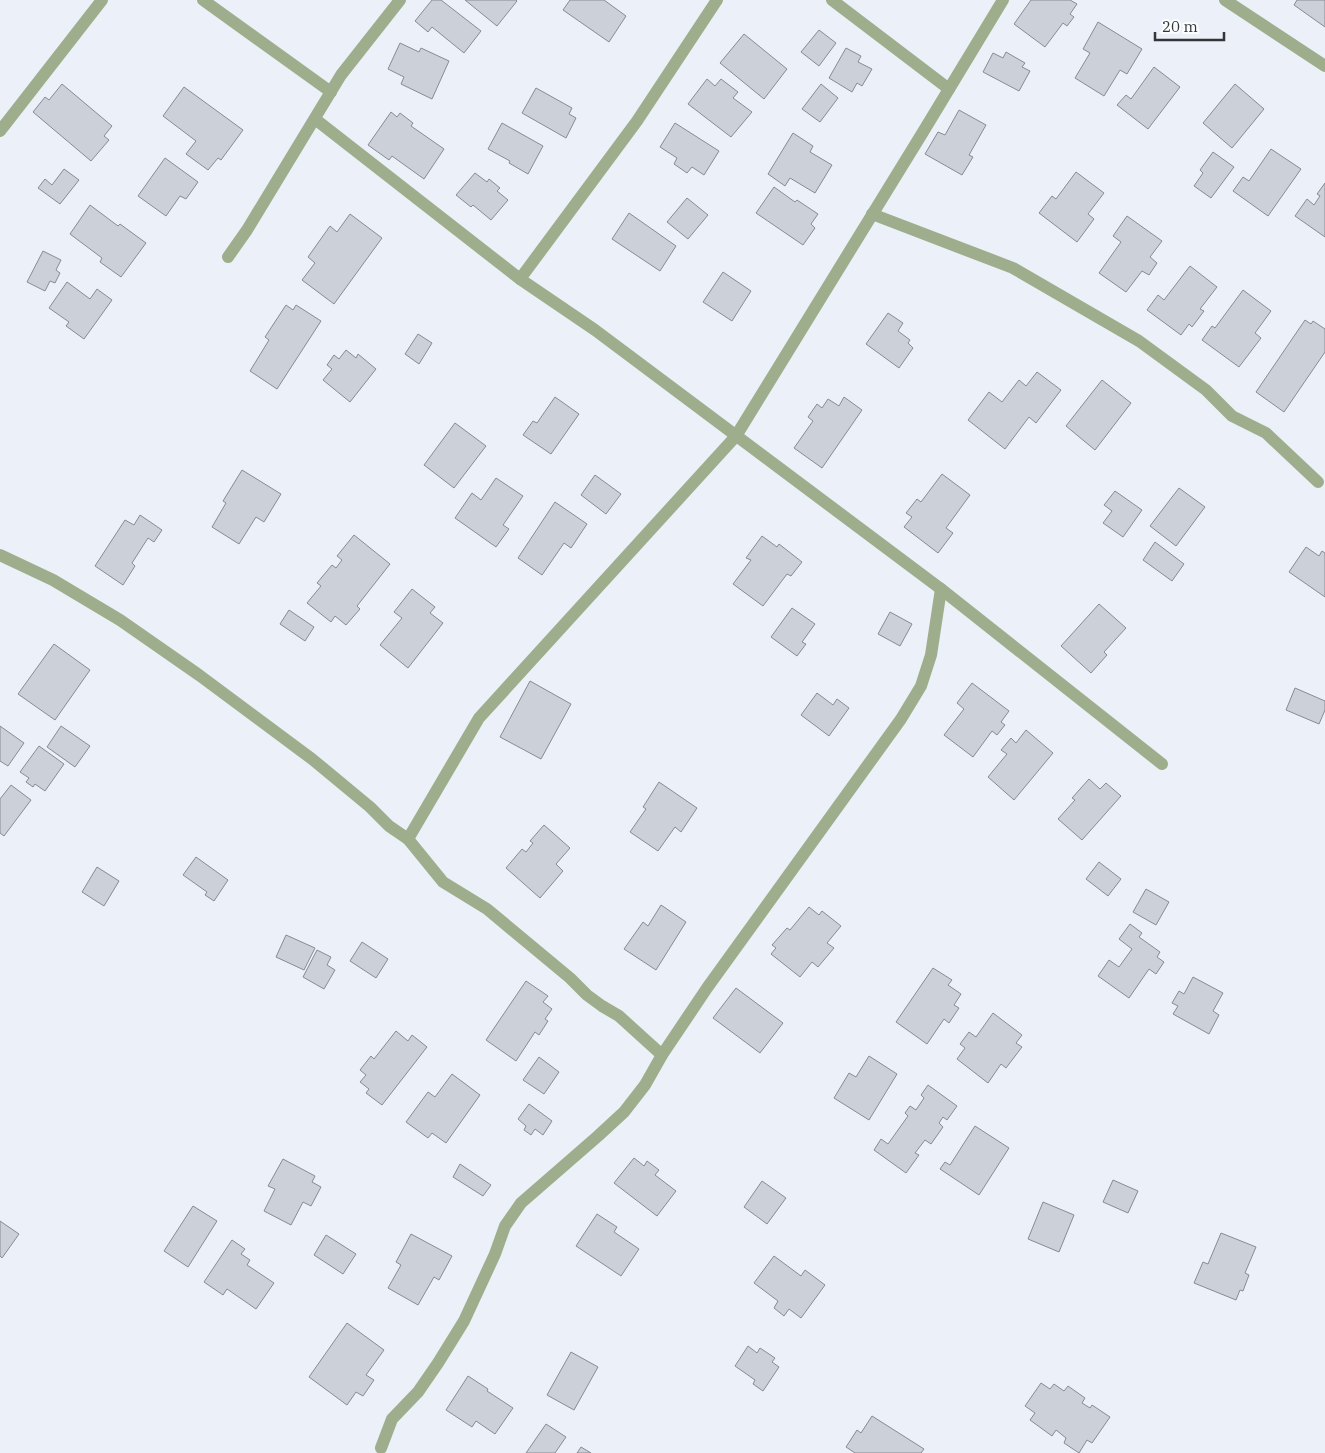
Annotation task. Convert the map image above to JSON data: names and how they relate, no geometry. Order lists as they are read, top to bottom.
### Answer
{
  "scale_bar": "20 m"
}
